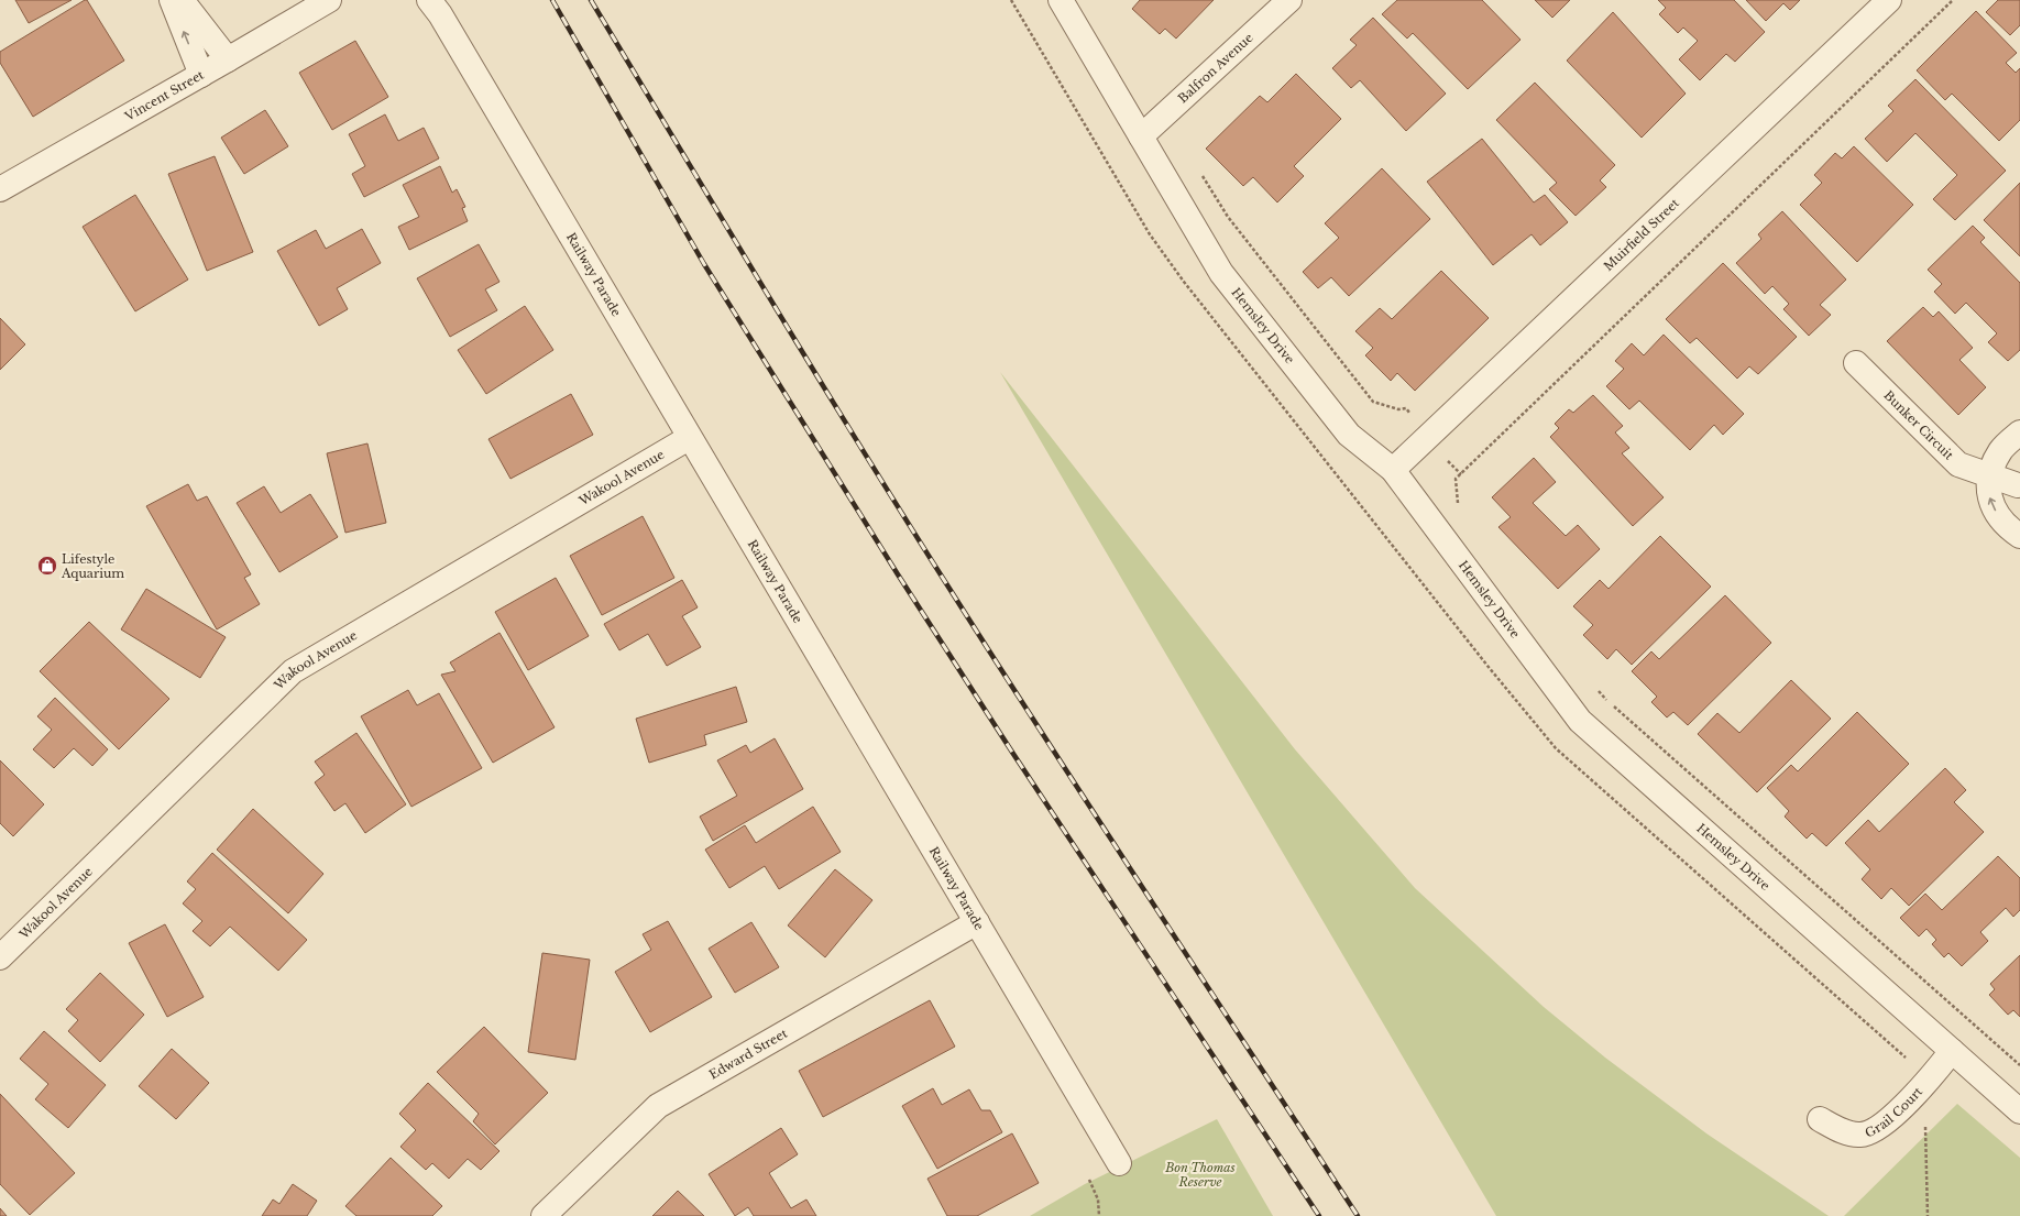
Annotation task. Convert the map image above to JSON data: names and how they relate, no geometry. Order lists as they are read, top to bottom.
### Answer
{
  "streets": {
    "street": [
      "Balfron Avenue",
      "Vincent Street",
      "Muirfield Street",
      "Railway Parade",
      "Hemsley Drive",
      "Bunker Circuit",
      "Wakool Avenue",
      "Edward Street",
      "Grail Court"
    ]
  },
  "crossings": [
    ["Balfron Avenue", "Hemsley Drive"],
    ["Muirfield Street", "Hemsley Drive"],
    ["Railway Parade", "Wakool Avenue"],
    ["Railway Parade", "Edward Street"],
    ["Hemsley Drive", "Grail Court"]
  ],
  "parks": ["Bon Thomas Reserve"],
  "places": {
    "shop": ["Lifestyle Aquarium"]
  }
}
